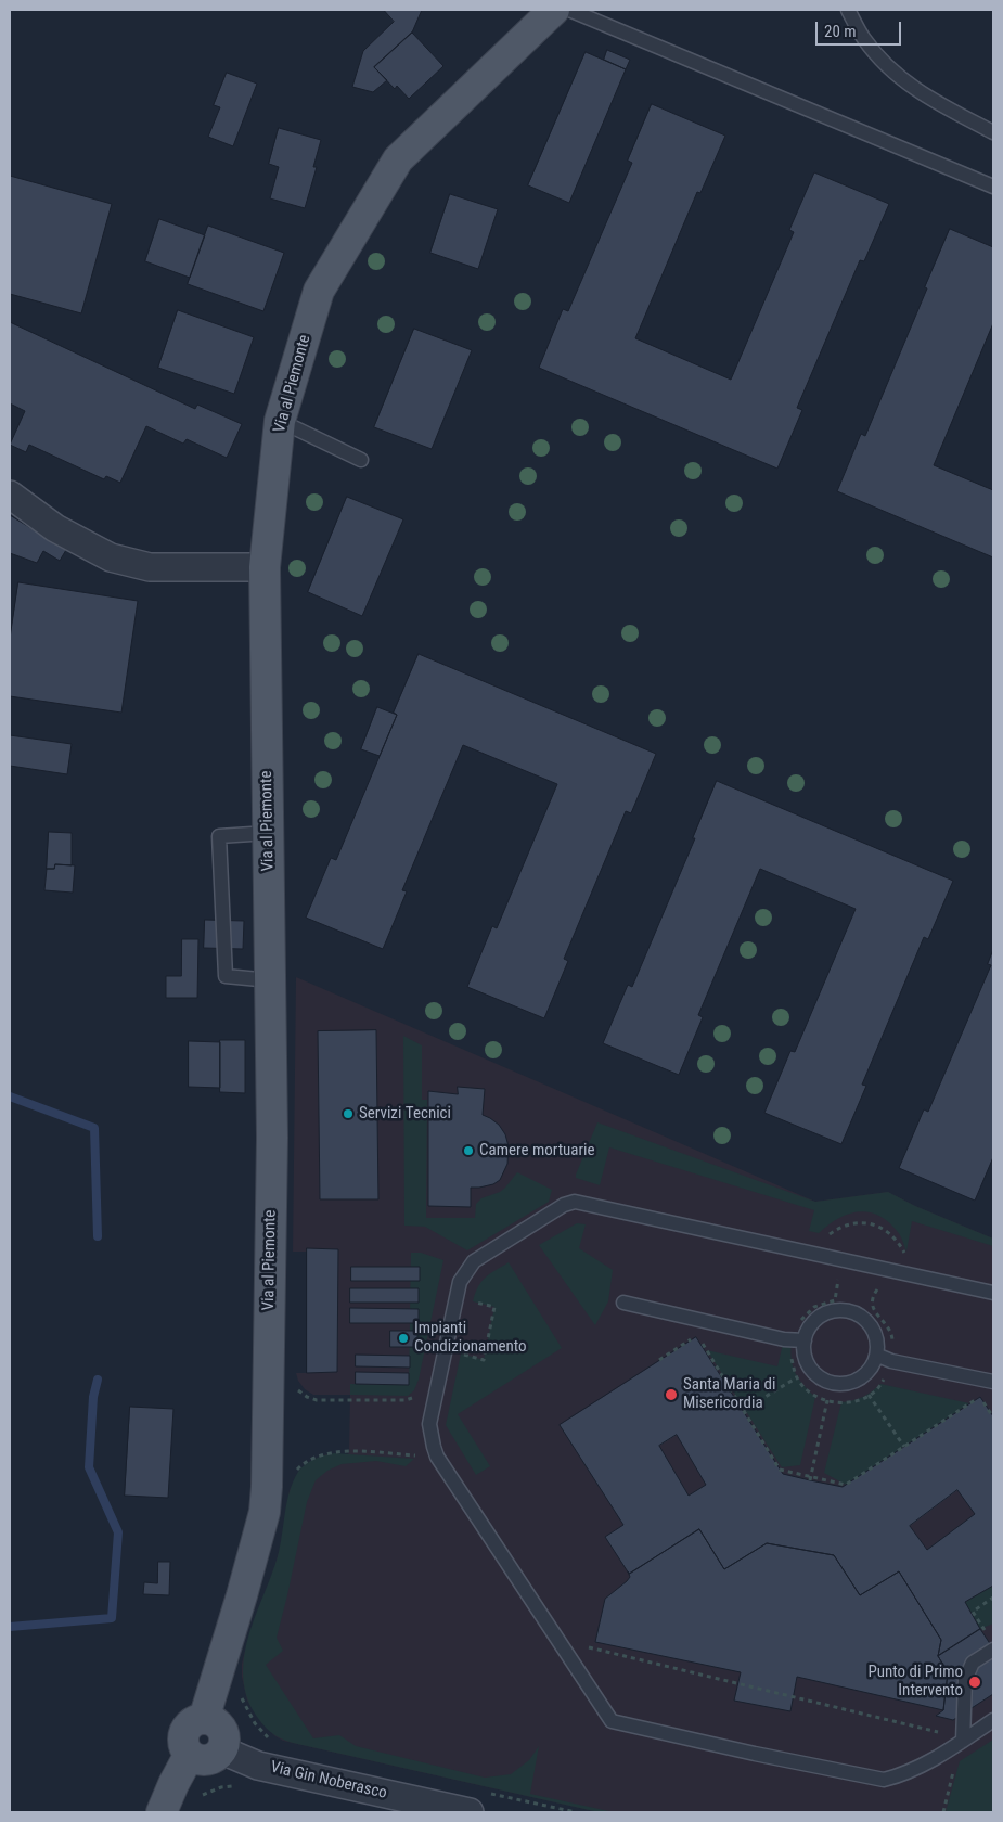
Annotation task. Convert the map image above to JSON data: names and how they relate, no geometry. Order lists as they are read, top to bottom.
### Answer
{
  "streets": {
    "main road": ["Via al Piemonte"],
    "street": ["Via Gin Noberasco"]
  },
  "crossings": [
    ["Via al Piemonte", "Via Gin Noberasco"]
  ],
  "places": [
    "Servizi Tecnici",
    "Camere mortuarie",
    "Impianti Condizionamento",
    "Santa Maria di Misericordia",
    "Punto di Primo Intervento"
  ],
  "scale_bar": "20 m"
}
